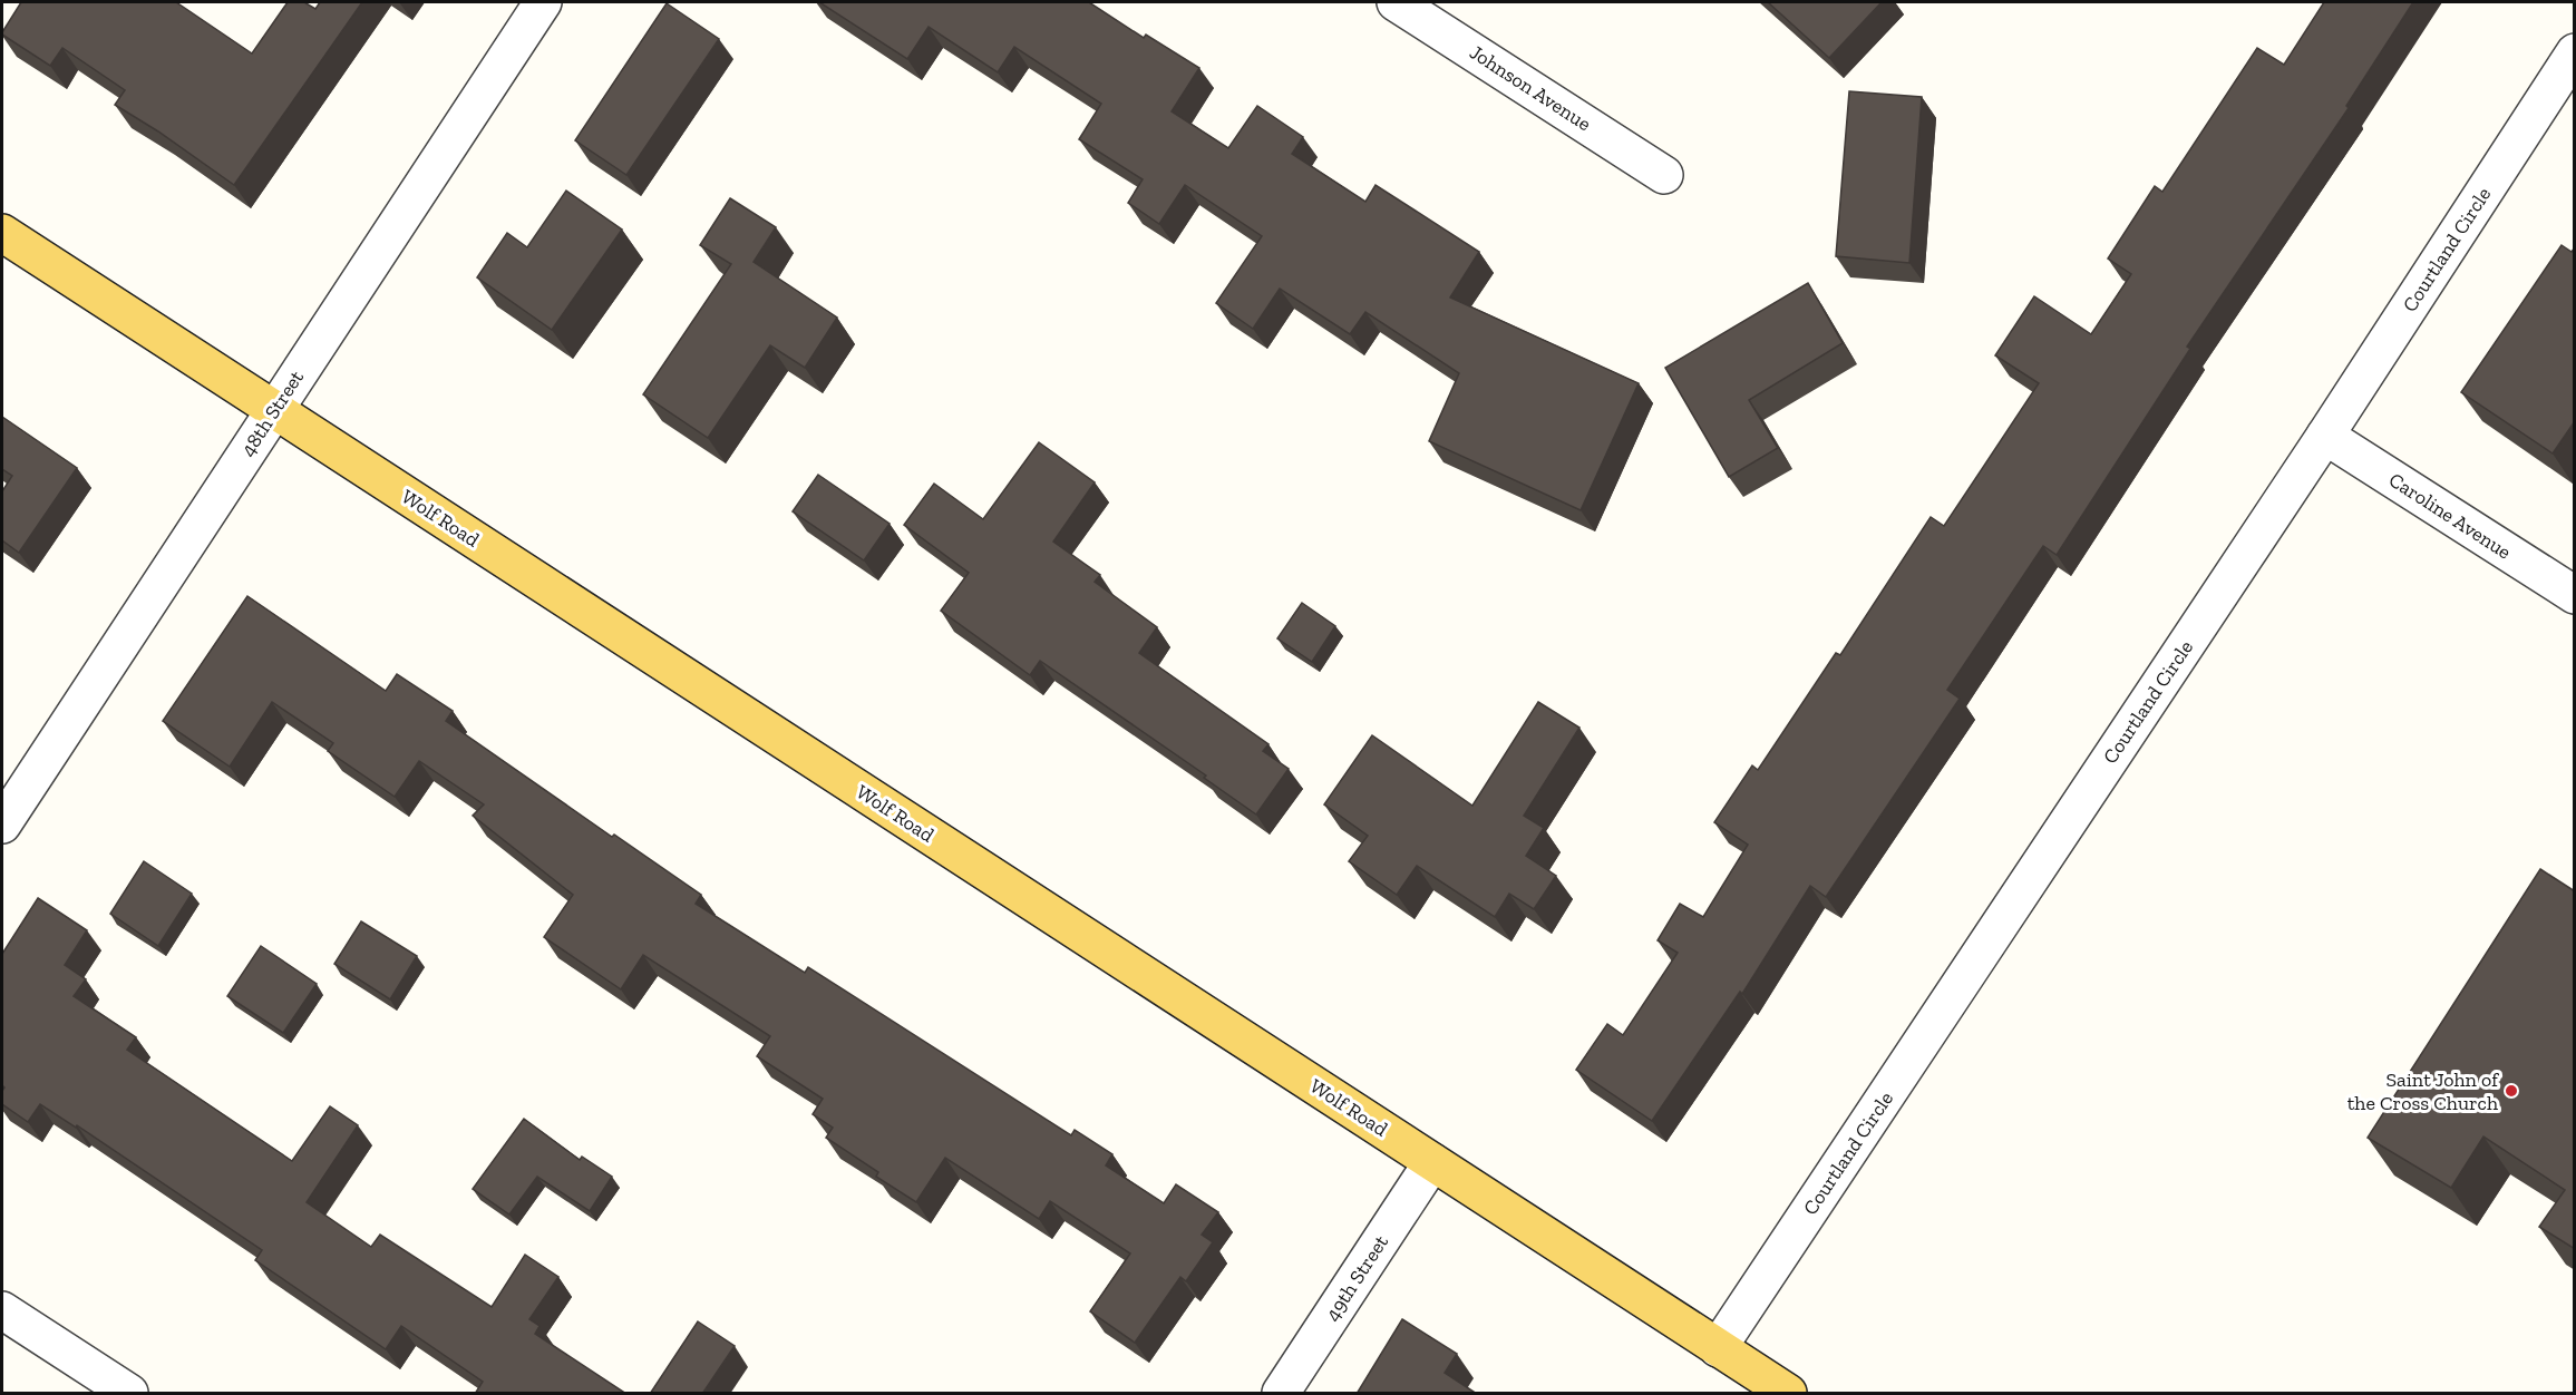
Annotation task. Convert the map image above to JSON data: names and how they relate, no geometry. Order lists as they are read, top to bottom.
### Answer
{
  "streets": {
    "main road": ["Wolf Road"],
    "street": [
      "Johnson Avenue",
      "Courtland Circle",
      "48th Street",
      "Caroline Avenue",
      "49th Street"
    ]
  },
  "crossings": [
    ["Courtland Circle", "Caroline Avenue"],
    ["Courtland Circle", "Wolf Road"],
    ["48th Street", "Wolf Road"],
    ["Wolf Road", "49th Street"]
  ],
  "places": ["Saint John of the Cross Church"]
}
